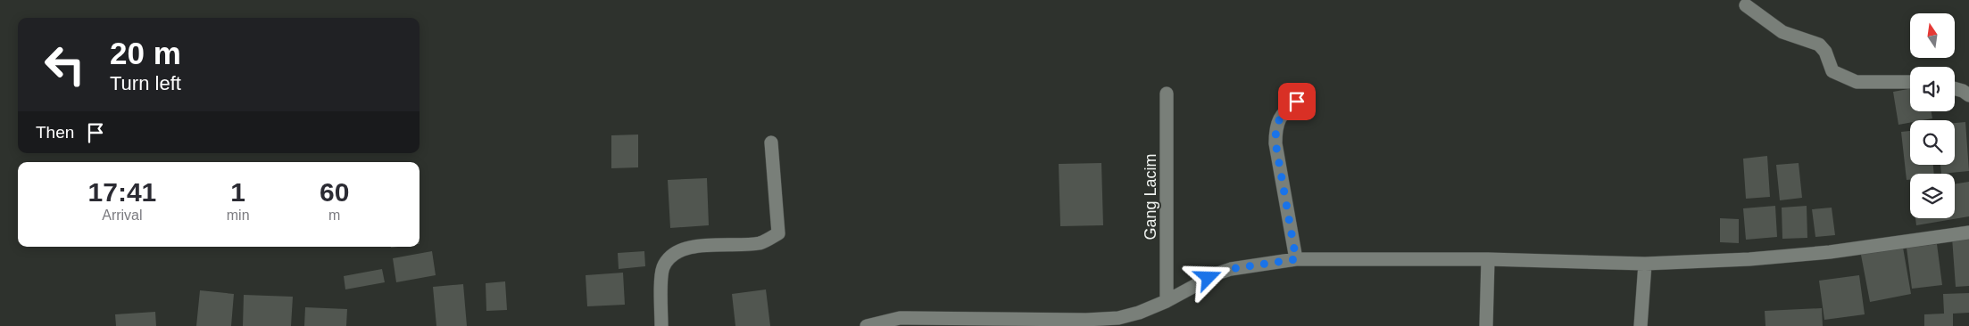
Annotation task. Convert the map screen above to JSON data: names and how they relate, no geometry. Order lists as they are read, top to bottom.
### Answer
{
  "streets": {
    "street": ["Gang Lacim"]
  },
  "north": "top",
  "page": {
    "turn": ["20 m", "Turn left"],
    "then": "Then",
    "eta": [
      "17:41",
      "Arrival",
      "1",
      "min",
      "60",
      "m"
    ]
  }
}
